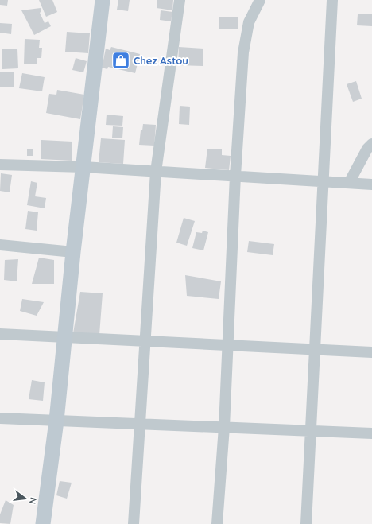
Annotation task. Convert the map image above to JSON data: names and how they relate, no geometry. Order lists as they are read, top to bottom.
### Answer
{
  "places": {
    "shop": ["Chez Astou"]
  },
  "north": "right"
}
